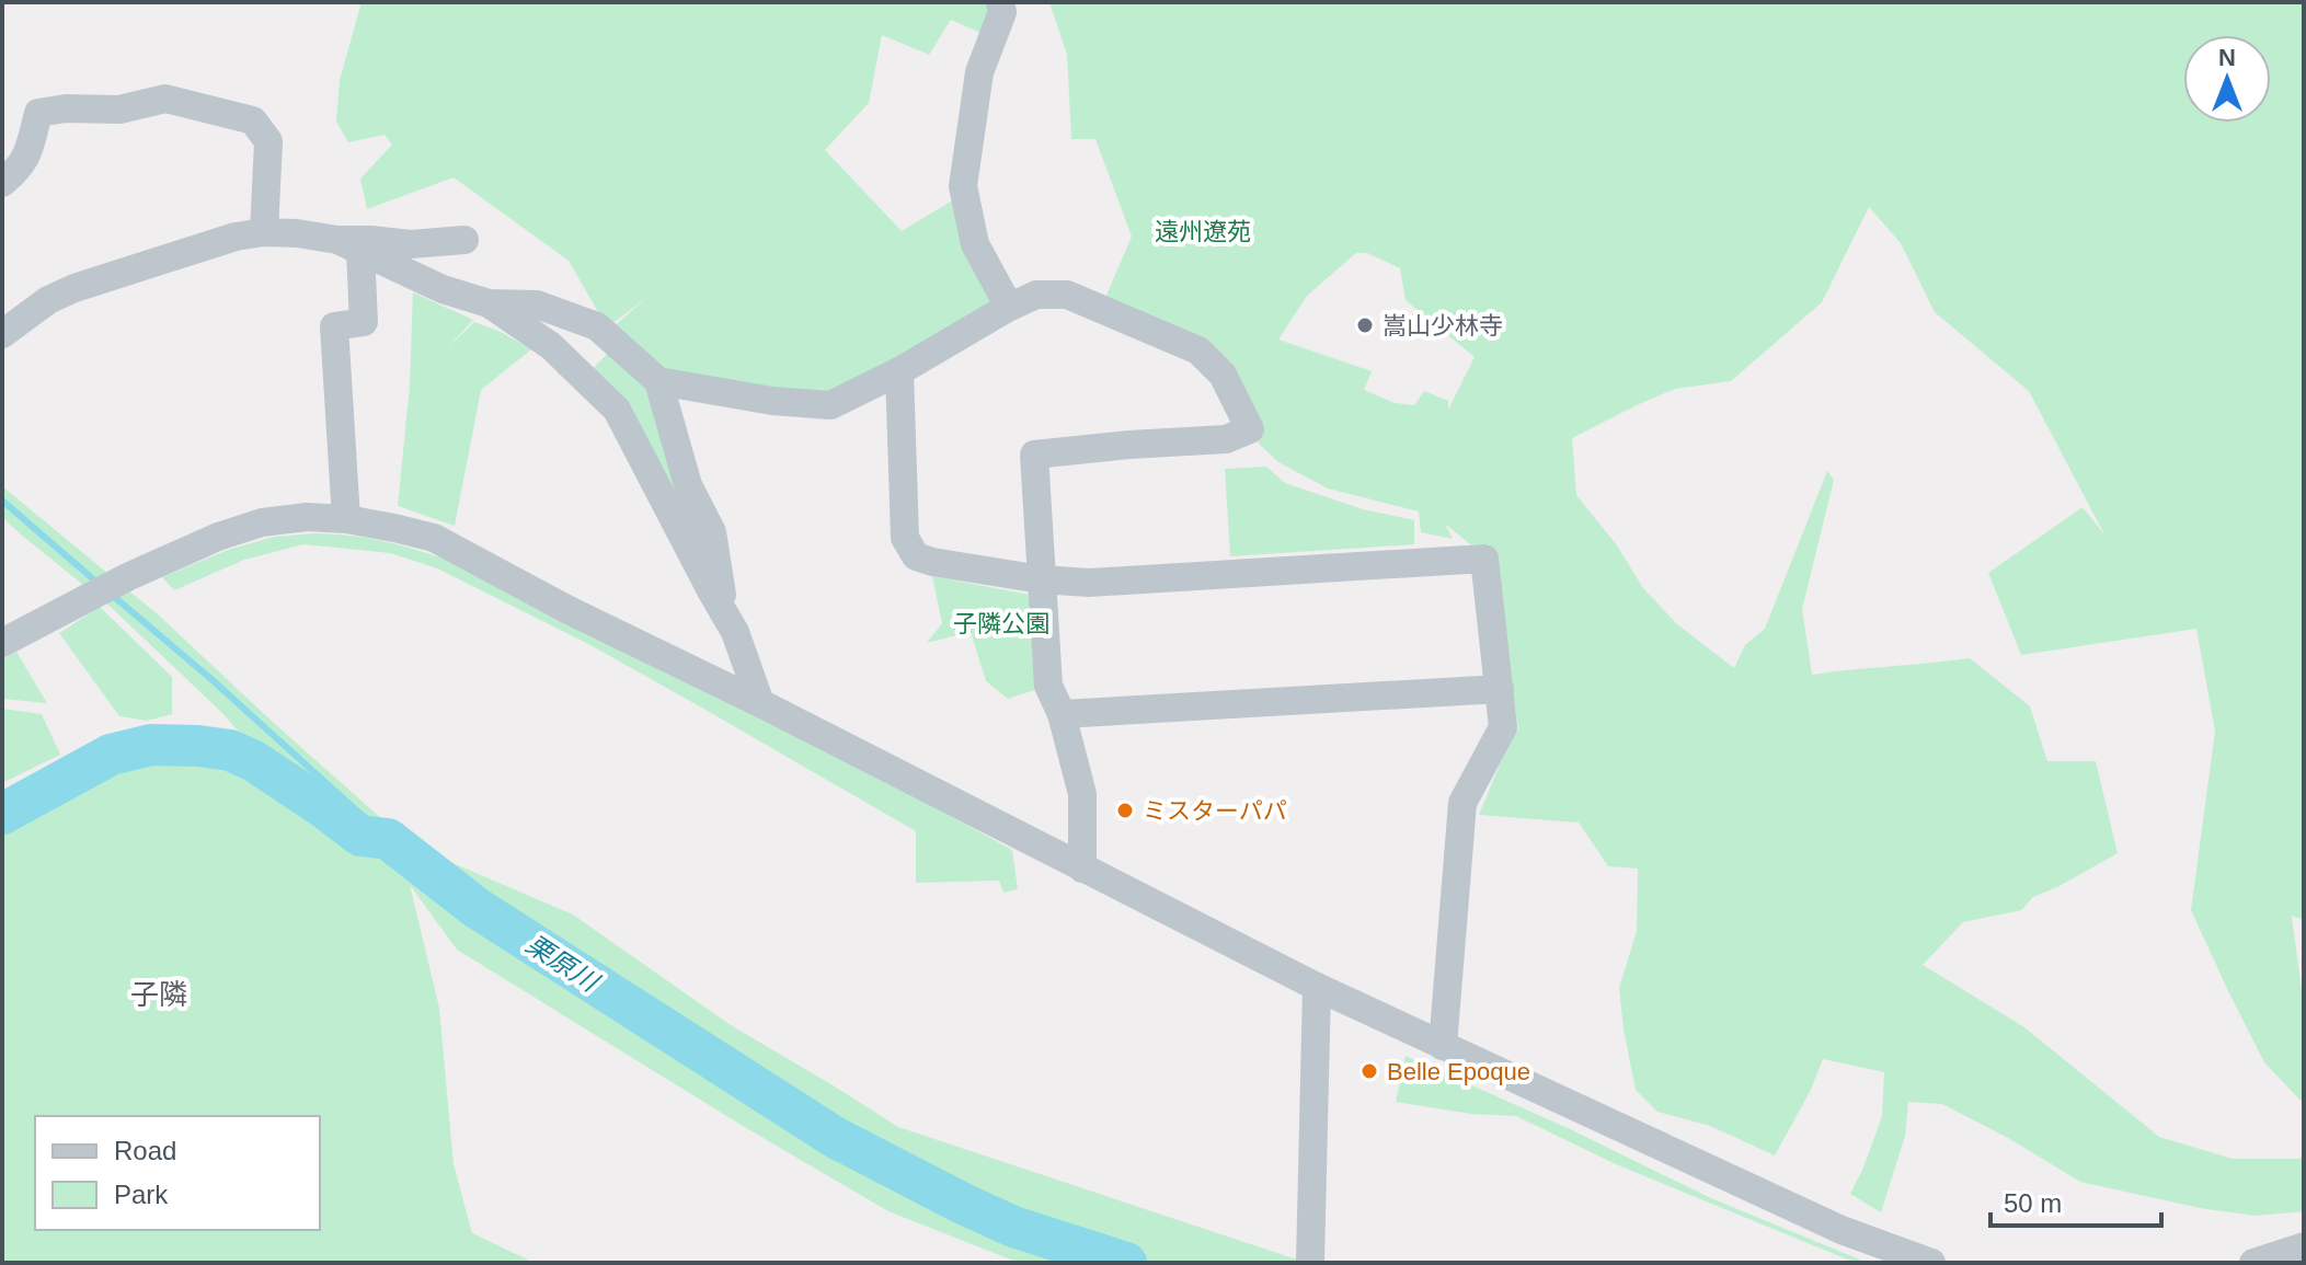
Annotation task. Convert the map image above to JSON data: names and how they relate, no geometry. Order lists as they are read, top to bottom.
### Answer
{
  "districts": ["子隣"],
  "water": ["栗原川"],
  "parks": ["遠州遼苑", "子隣公園"],
  "places": ["嵩山少林寺", "ミスターパパ", "Belle Epoque"],
  "legend": ["Road", "Park"],
  "scale_bar": "50 m",
  "north": "top"
}
